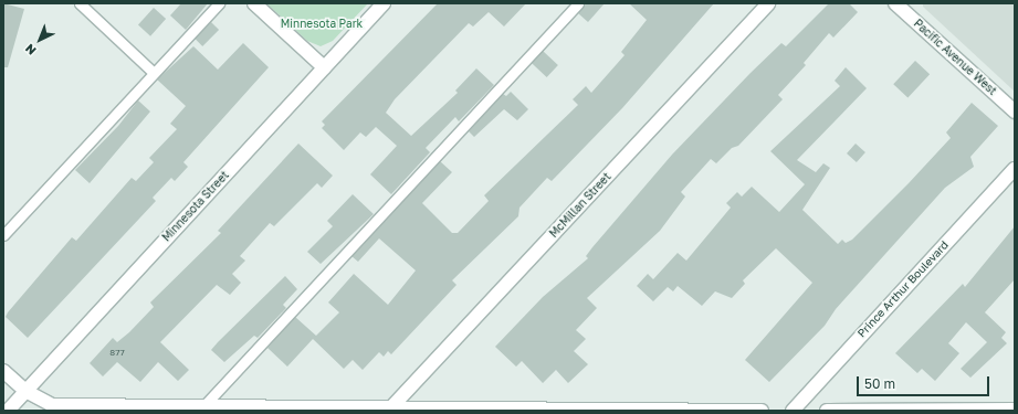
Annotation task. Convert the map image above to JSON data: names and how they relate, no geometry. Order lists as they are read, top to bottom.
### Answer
{
  "streets": {
    "street": [
      "Pacific Avenue West",
      "McMillan Street",
      "Minnesota Street",
      "Prince Arthur Boulevard"
    ]
  },
  "parks": ["Minnesota Park"],
  "house_numbers": ["877"],
  "scale_bar": "50 m",
  "north": "bottom left"
}
